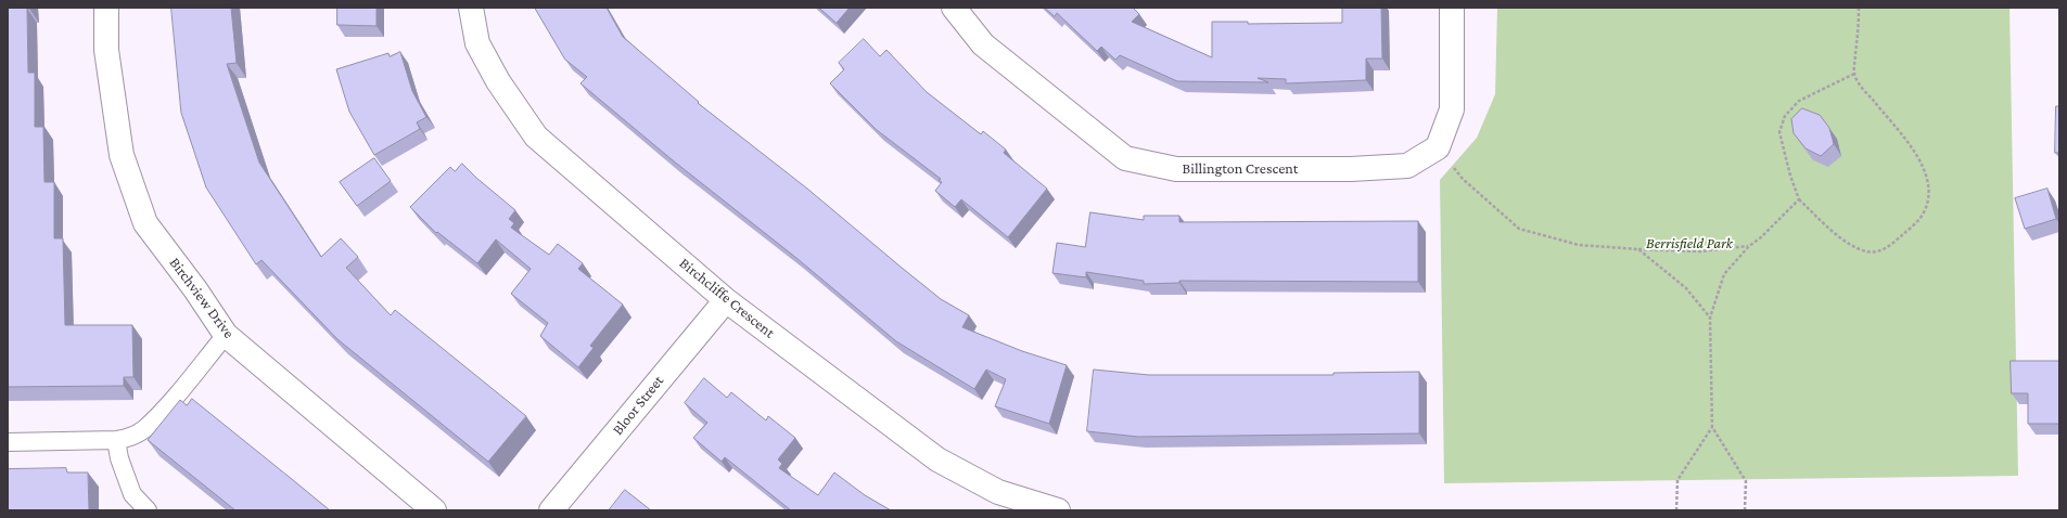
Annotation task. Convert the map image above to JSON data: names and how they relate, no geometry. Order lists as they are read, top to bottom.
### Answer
{
  "streets": {
    "street": [
      "Billington Crescent",
      "Birchview Drive",
      "Birchcliffe Crescent",
      "Bloor Street"
    ]
  },
  "crossings": [
    ["Birchcliffe Crescent", "Bloor Street"]
  ],
  "parks": ["Berrisfield Park"]
}
